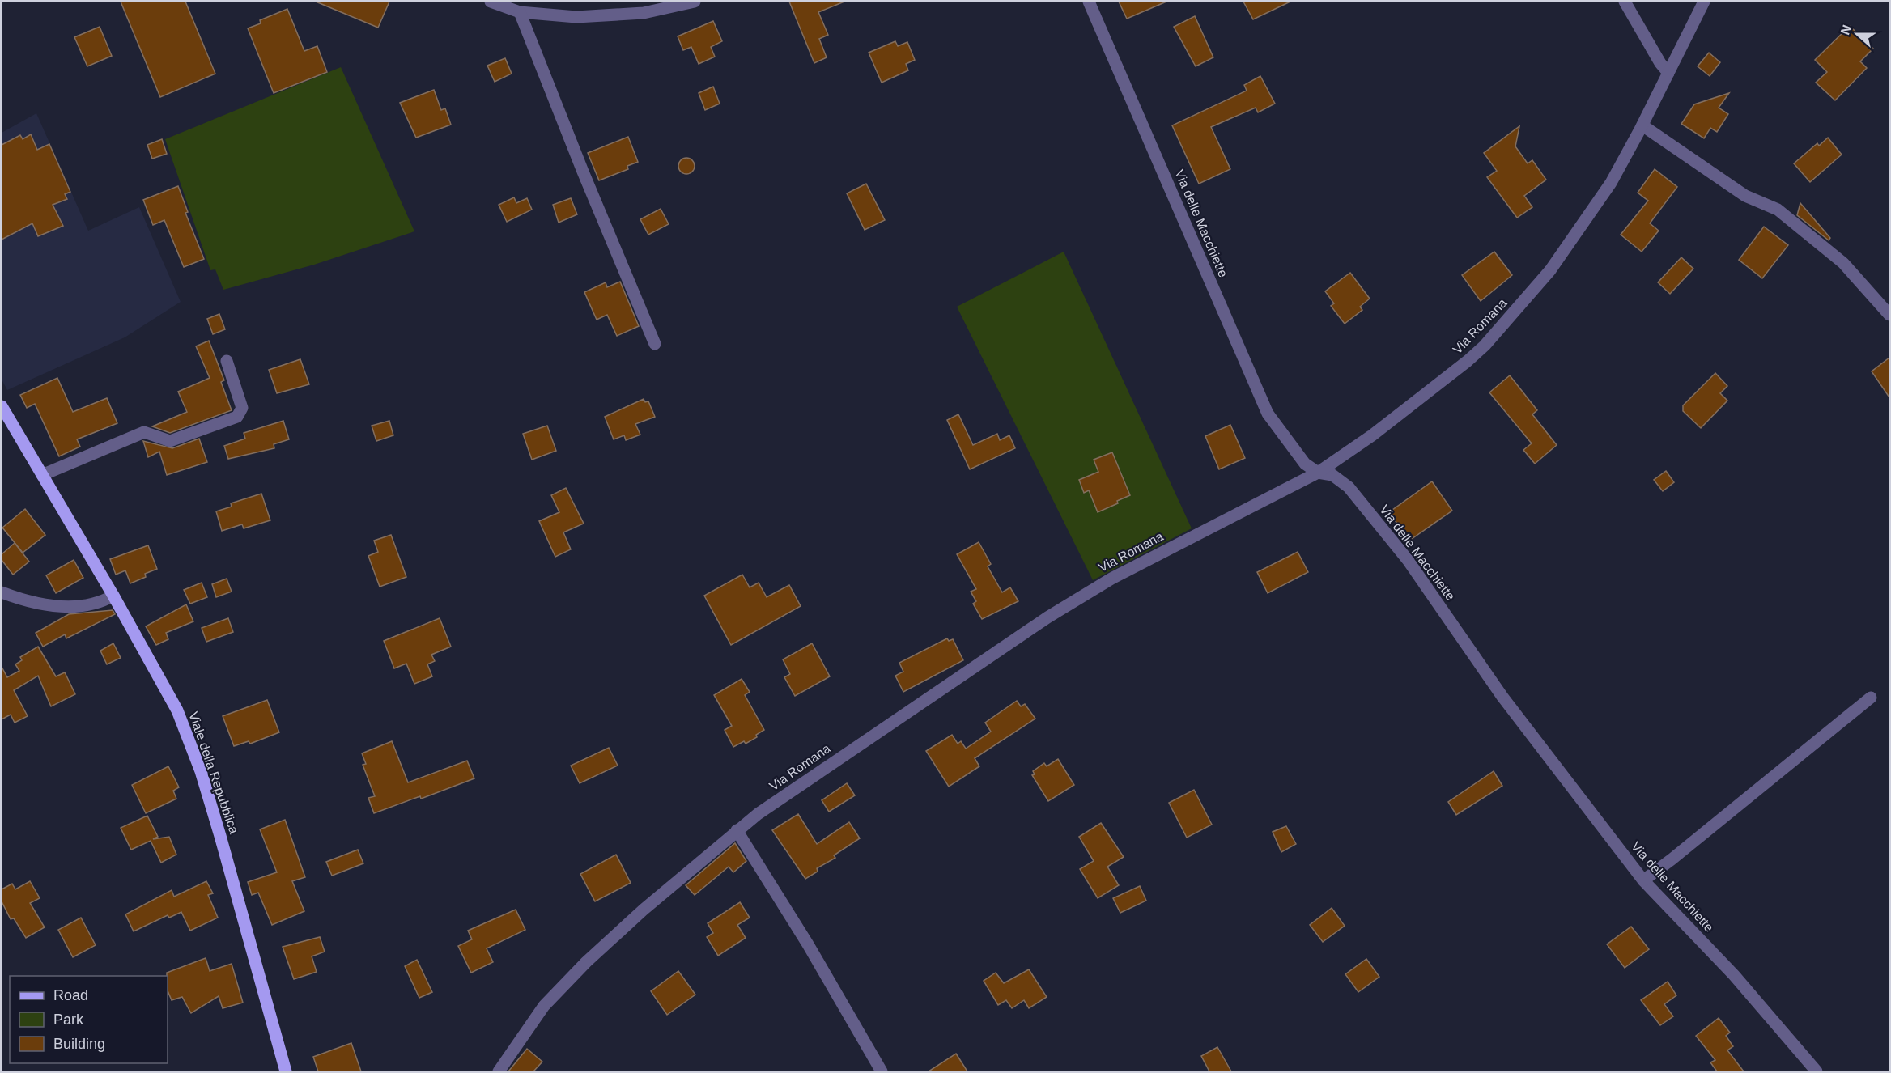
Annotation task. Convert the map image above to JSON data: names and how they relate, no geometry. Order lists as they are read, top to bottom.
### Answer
{
  "streets": {
    "main road": ["Viale della Repubblica"],
    "street": ["Via delle Macchiette", "Via Romana"]
  },
  "crossings": [
    ["Via delle Macchiette", "Via Romana"]
  ],
  "legend": ["Road", "Park", "Building"],
  "north": "left"
}
